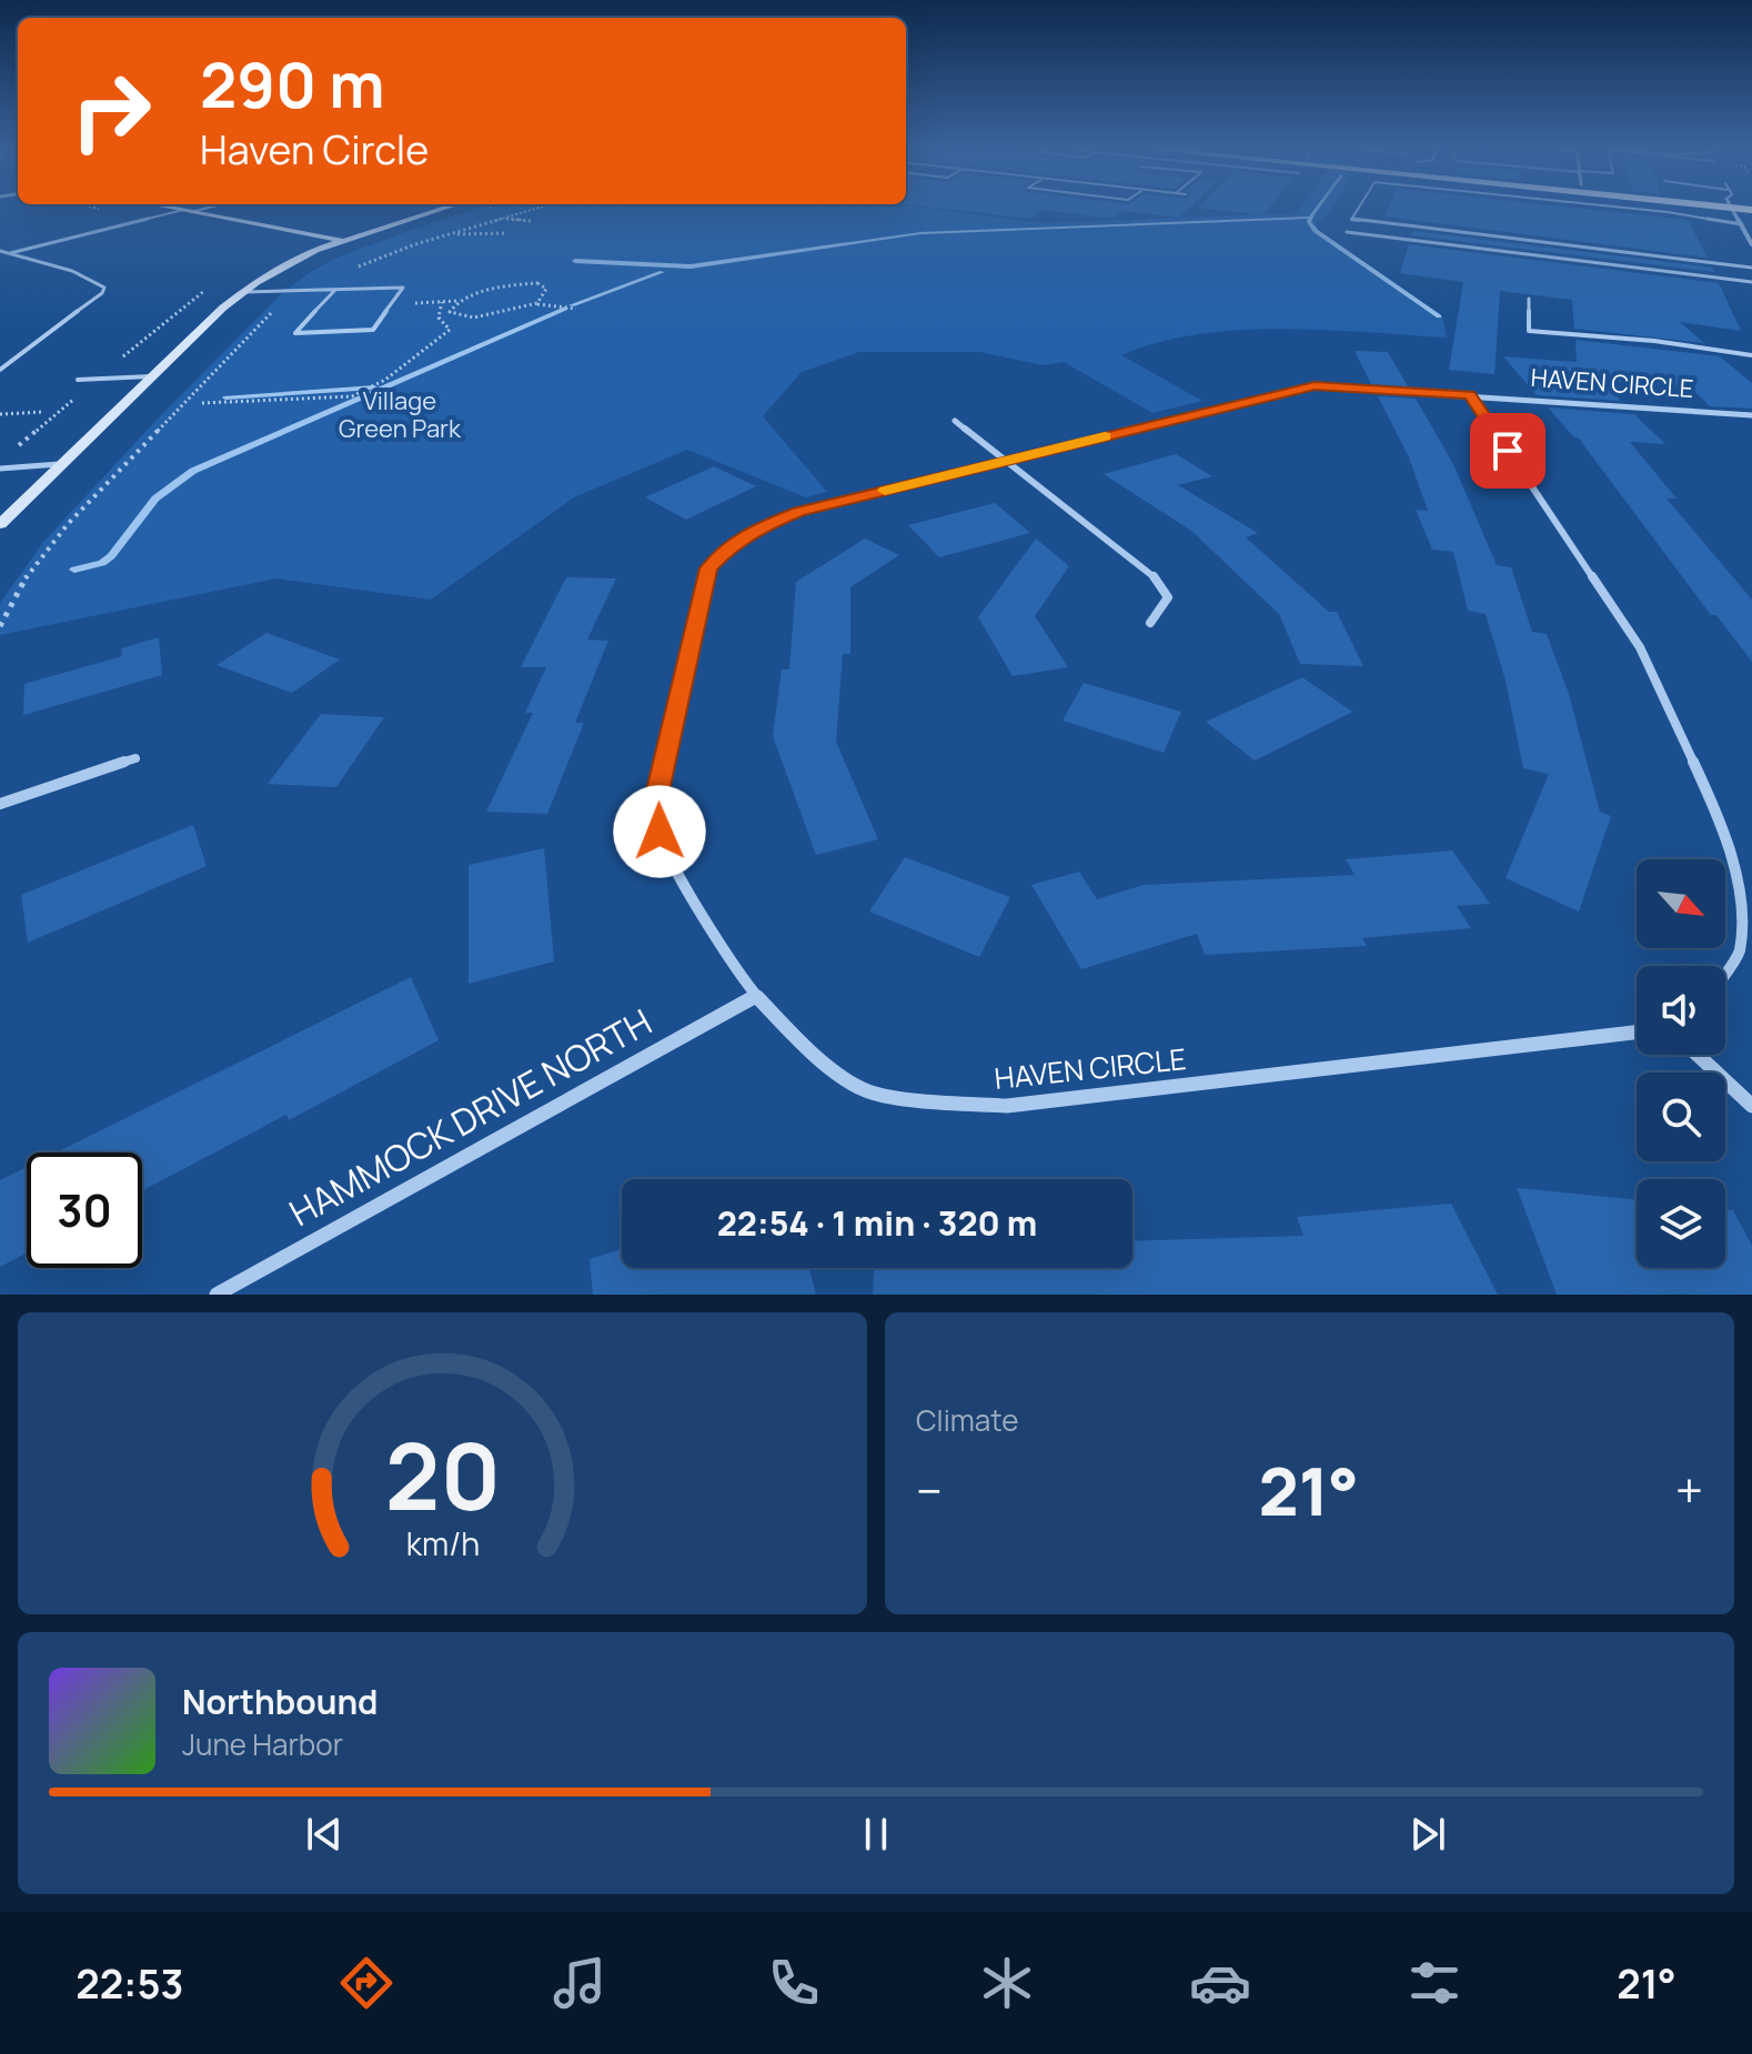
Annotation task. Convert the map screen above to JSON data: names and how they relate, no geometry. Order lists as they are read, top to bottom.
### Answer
{
  "streets": {
    "street": ["HAVEN CIRCLE", "HAMMOCK DRIVE NORTH"]
  },
  "crossings": [
    ["HAVEN CIRCLE", "HAMMOCK DRIVE NORTH"]
  ],
  "parks": ["Village Green Park"],
  "north": "bottom right",
  "page": {
    "turn": ["290 m", "Haven Circle"],
    "limit": "30",
    "trip": "22:54 · 1 min · 320 m",
    "tile": "Climate",
    "heat": ["−", "21°", "+"],
    "song": ["Northbound", "June Harbor"],
    "tabs": ["22:53", "21°"],
    "gauge": ["20", "km/h"]
  }
}
